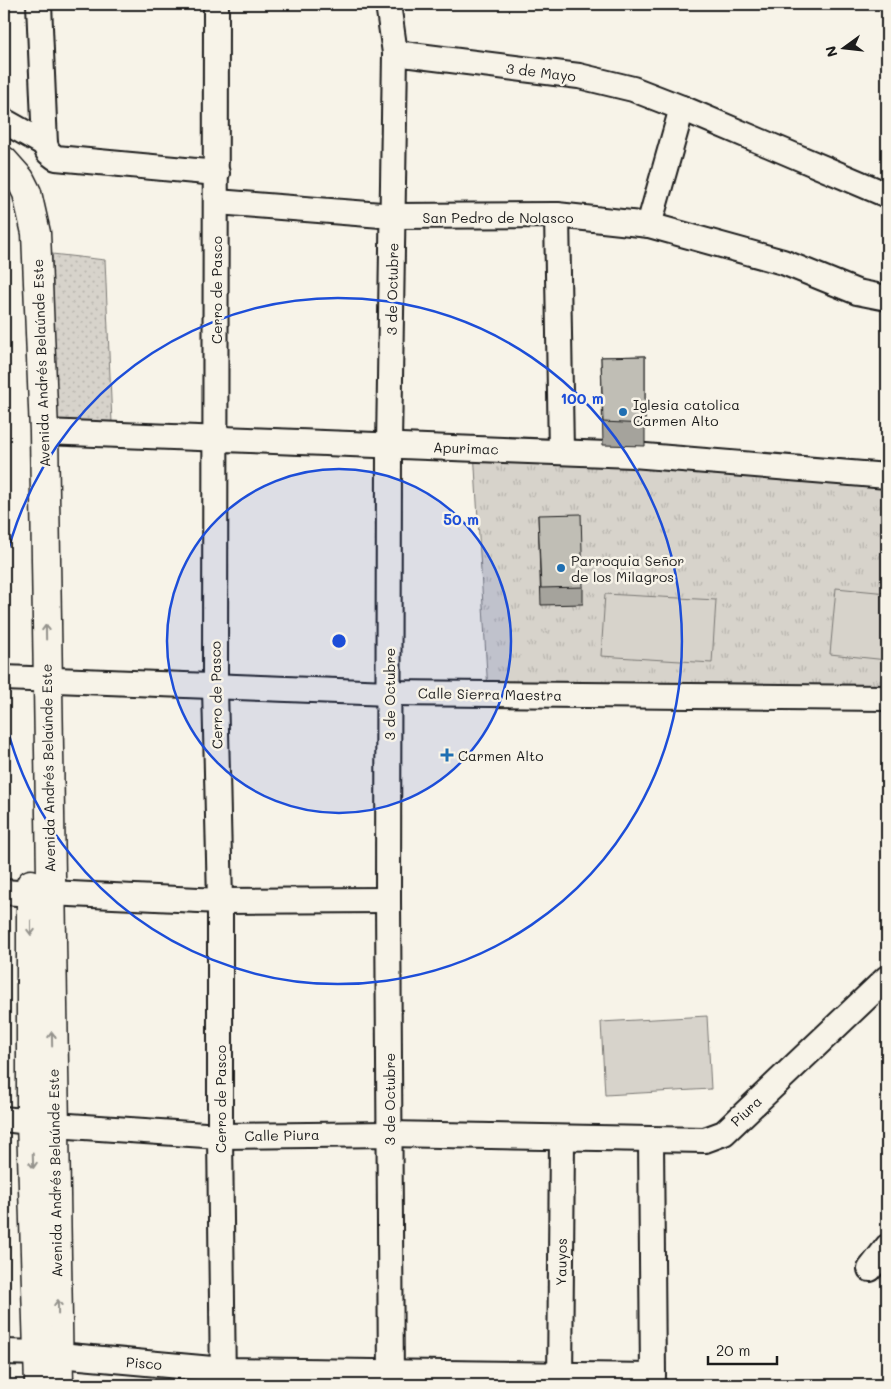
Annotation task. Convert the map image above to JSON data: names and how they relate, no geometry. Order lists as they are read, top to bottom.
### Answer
{
  "streets": {
    "street": [
      "3 de Mayo",
      "San Pedro de Nolasco",
      "3 de Octubre",
      "Cerro de Pasco",
      "Avenida Andrés Belaúnde Este",
      "Apurimac",
      "Calle Sierra Maestra",
      "Piura",
      "Calle Piura",
      "Yauyos",
      "Pisco"
    ]
  },
  "crossings": [
    ["3 de Mayo", "3 de Octubre"],
    ["San Pedro de Nolasco", "3 de Octubre"],
    ["San Pedro de Nolasco", "Cerro de Pasco"],
    ["3 de Octubre", "Apurimac"],
    ["3 de Octubre", "Calle Sierra Maestra"],
    ["3 de Octubre", "Calle Piura"],
    ["3 de Octubre", "Pisco"],
    ["Cerro de Pasco", "Apurimac"],
    ["Cerro de Pasco", "Calle Sierra Maestra"],
    ["Cerro de Pasco", "Calle Piura"],
    ["Cerro de Pasco", "Pisco"],
    ["Avenida Andrés Belaúnde Este", "Apurimac"],
    ["Avenida Andrés Belaúnde Este", "Calle Sierra Maestra"],
    ["Avenida Andrés Belaúnde Este", "Calle Piura"],
    ["Avenida Andrés Belaúnde Este", "Pisco"],
    ["Piura", "Calle Piura"],
    ["Piura", "Yauyos"],
    ["Piura", "Pisco"],
    ["Calle Piura", "Yauyos"],
    ["Yauyos", "Pisco"]
  ],
  "places": {
    "other": ["Iglesia catolica Carmen Alto", "Parroquia Señor de los Milagros"],
    "health": ["Carmen Alto"]
  },
  "scale_bar": "20 m",
  "north": "left",
  "rings": ["100 m", "50 m"]
}
